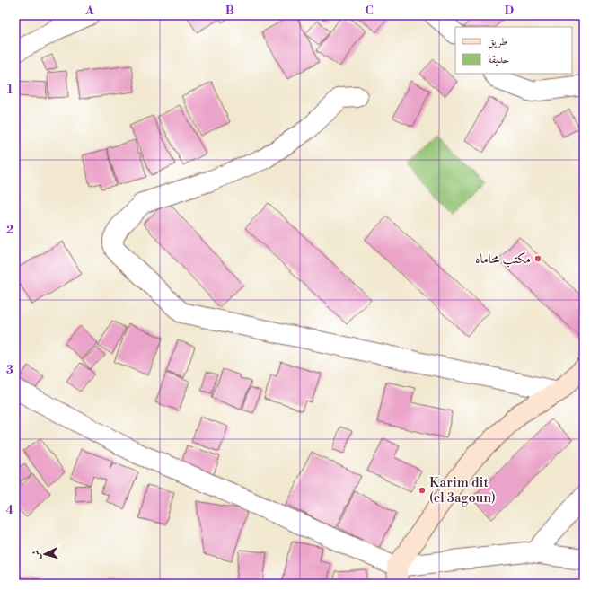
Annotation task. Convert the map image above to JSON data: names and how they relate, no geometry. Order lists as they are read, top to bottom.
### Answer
{
  "places": ["مكتب محاماه", "Karim dit (el 3agoun)"],
  "legend": ["طريق", "حديقة"],
  "north": "left",
  "grid": {
    "columns": [
      "A",
      "B",
      "C",
      "D"
    ],
    "rows": [
      "1",
      "2",
      "3",
      "4"
    ]
  }
}
